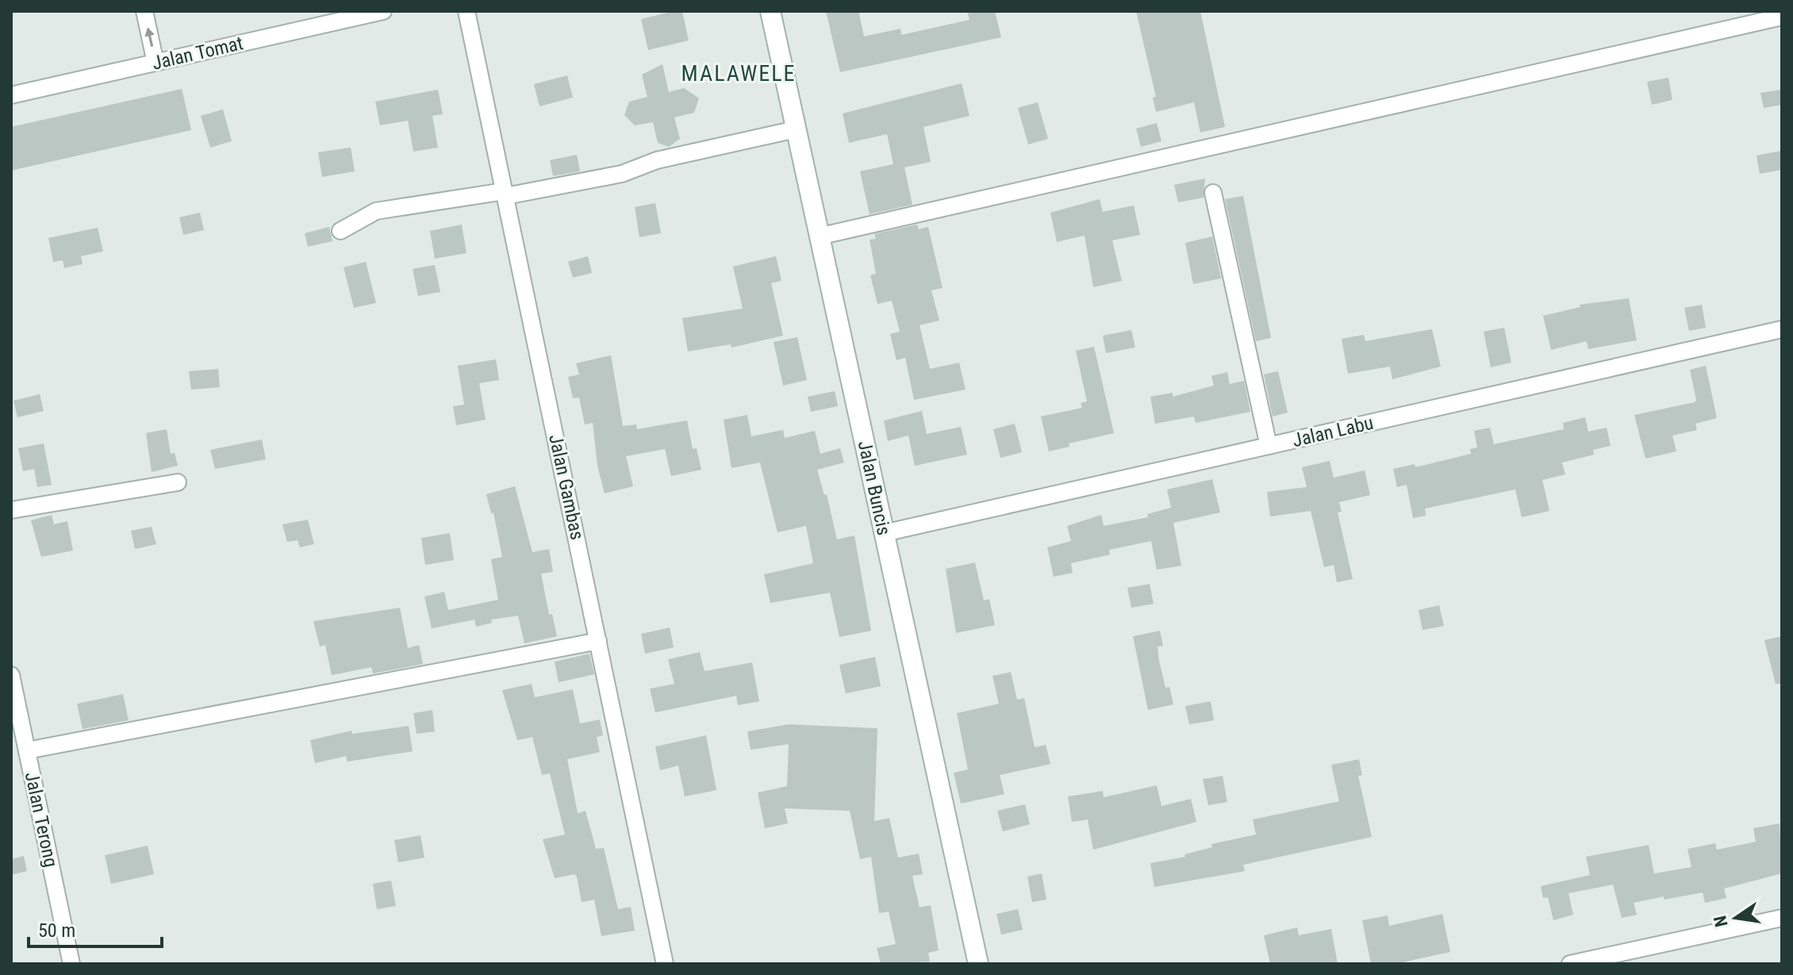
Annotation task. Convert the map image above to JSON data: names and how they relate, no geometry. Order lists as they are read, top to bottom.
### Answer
{
  "streets": {
    "street": [
      "Jalan Tomat",
      "Jalan Labu",
      "Jalan Gambas",
      "Jalan Buncis",
      "Jalan Terong"
    ]
  },
  "crossings": [
    ["Jalan Labu", "Jalan Buncis"]
  ],
  "districts": ["MALAWELE"],
  "scale_bar": "50 m",
  "north": "left"
}
